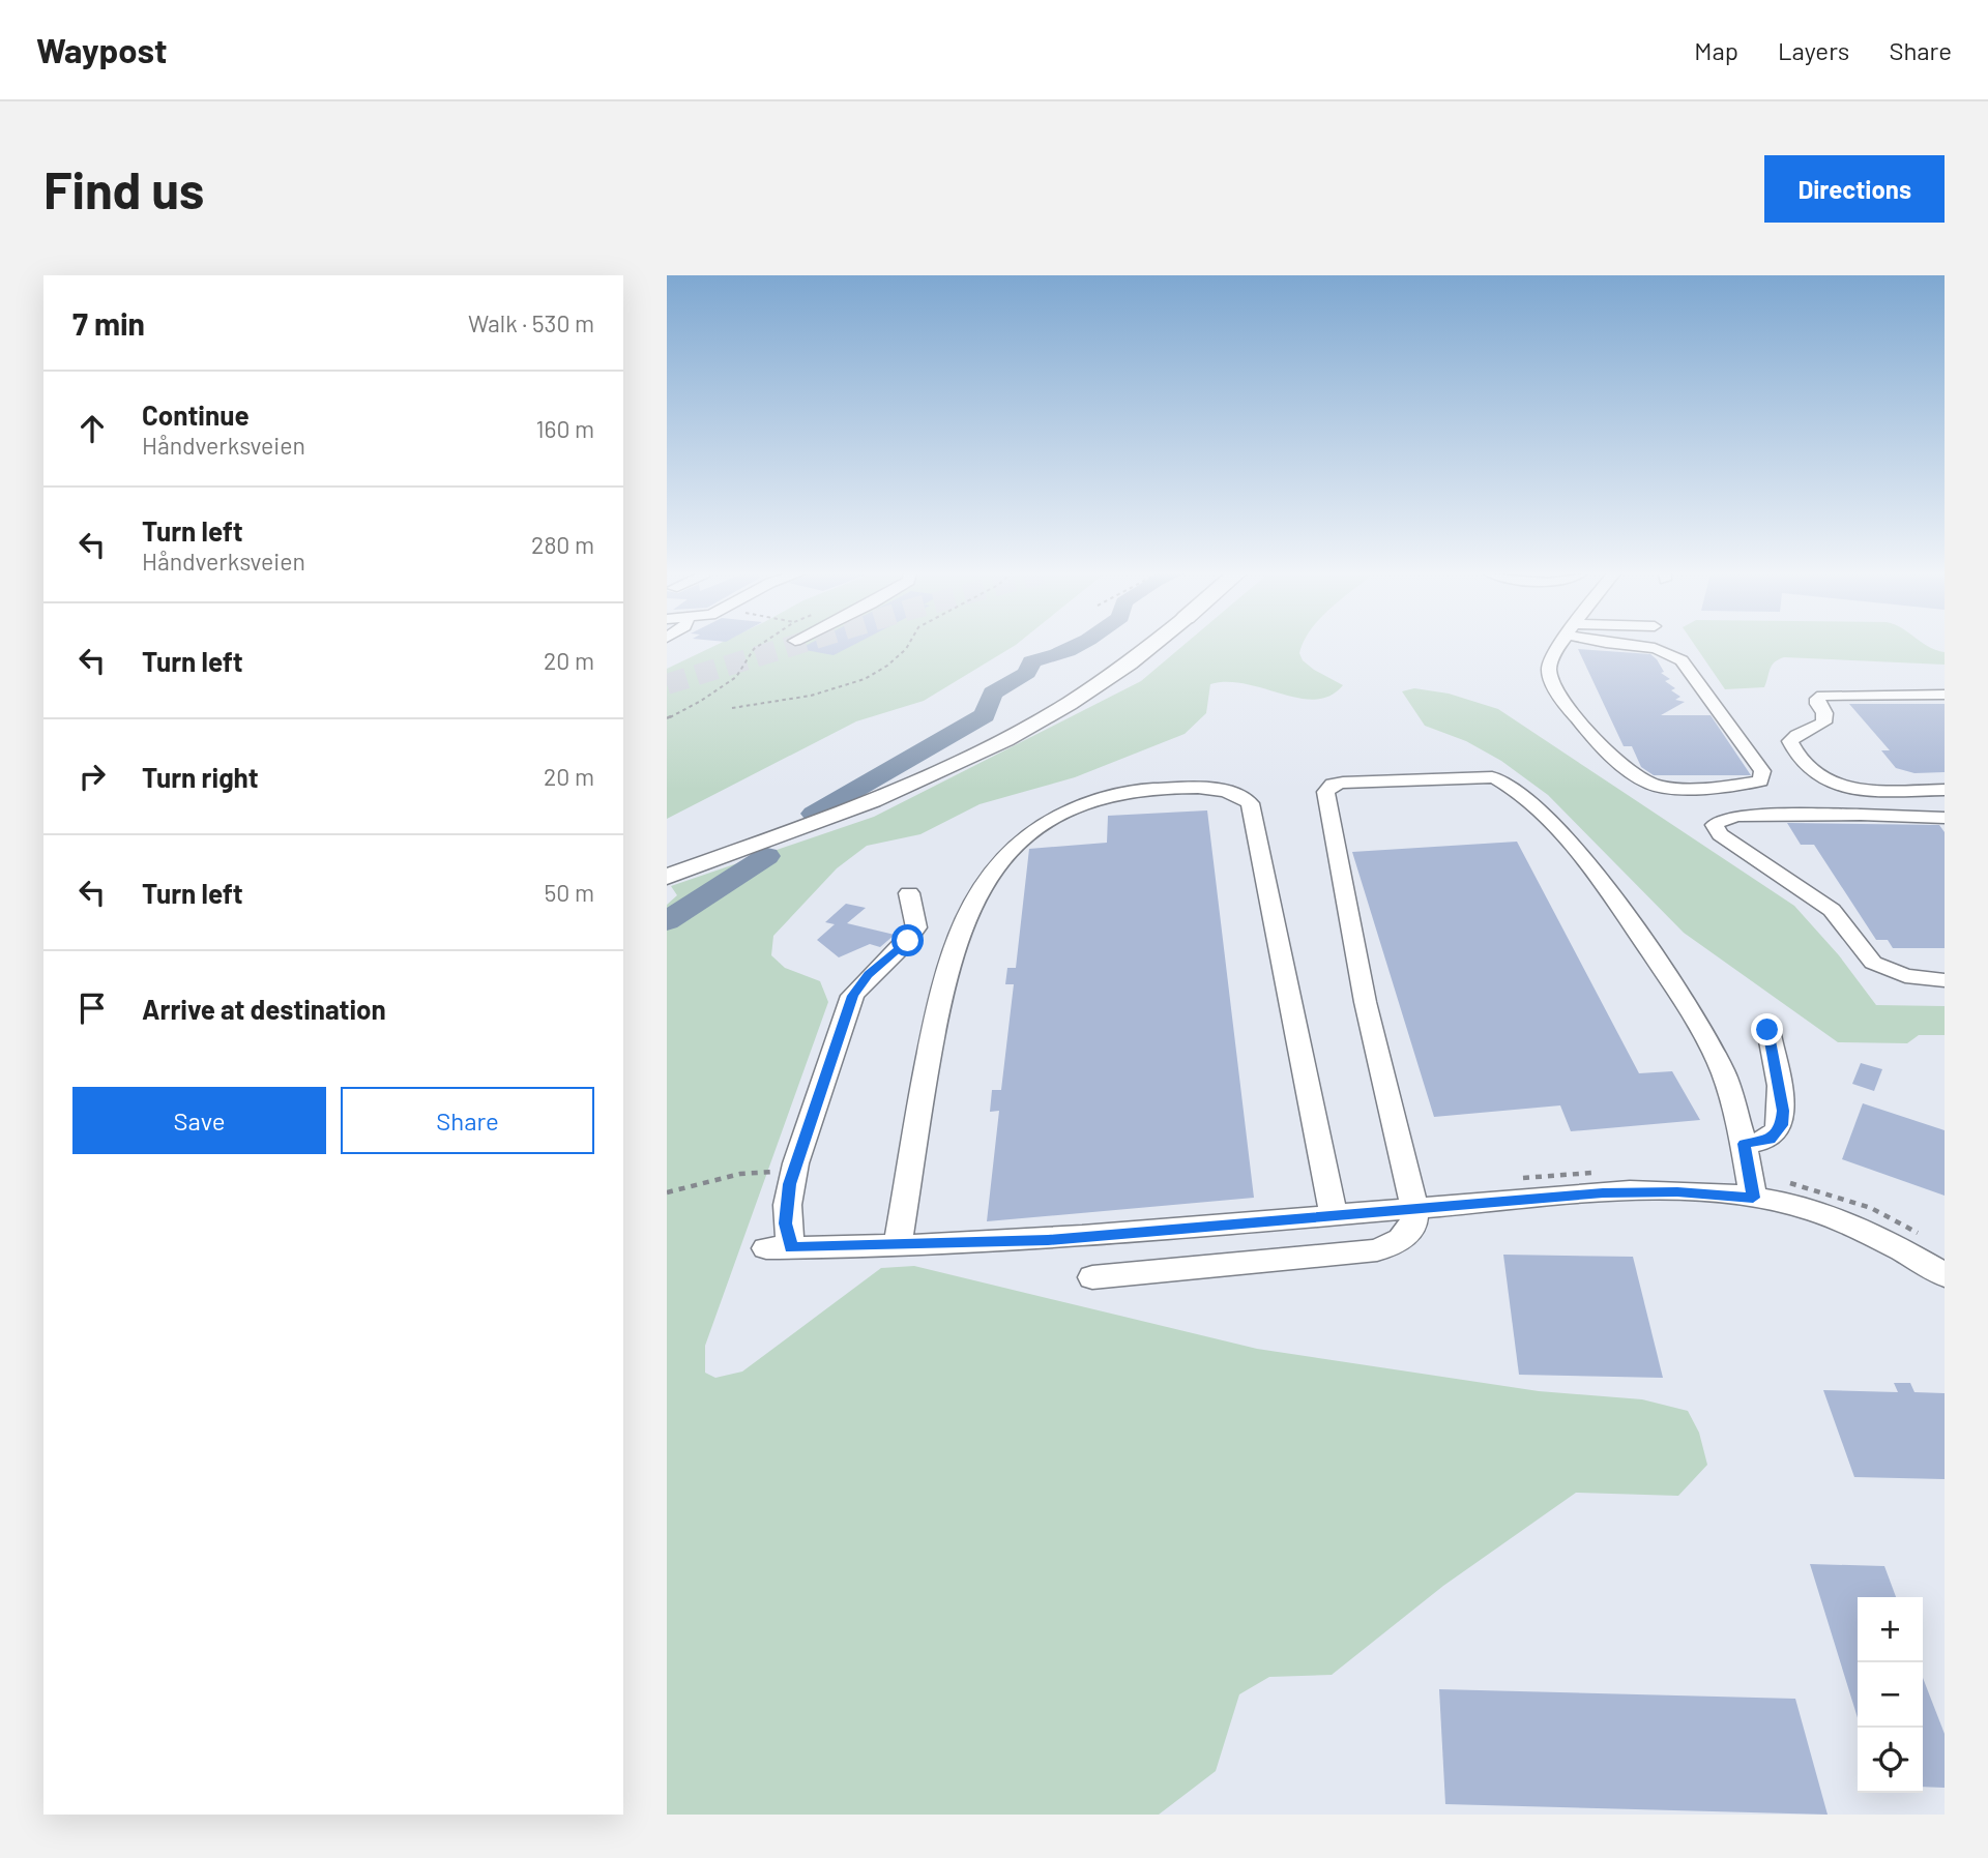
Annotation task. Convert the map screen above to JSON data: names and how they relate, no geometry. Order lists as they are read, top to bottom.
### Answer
{
  "page": {
    "header": "Waypost",
    "nav": ["Map", "Layers", "Share"],
    "buttons": [
      "Directions",
      ["Save", "Share"]
    ],
    "title": "Find us",
    "heading": ["7 min", "Walk · 530 m"],
    "list": [
      ["Continue", "Håndverksveien", "160 m"],
      ["Turn left", "Håndverksveien", "280 m"],
      ["Turn left", "20 m"],
      ["Turn right", "20 m"],
      ["Turn left", "50 m"],
      "Arrive at destination"
    ],
    "map_buttons": ["+", "−"]
  }
}
